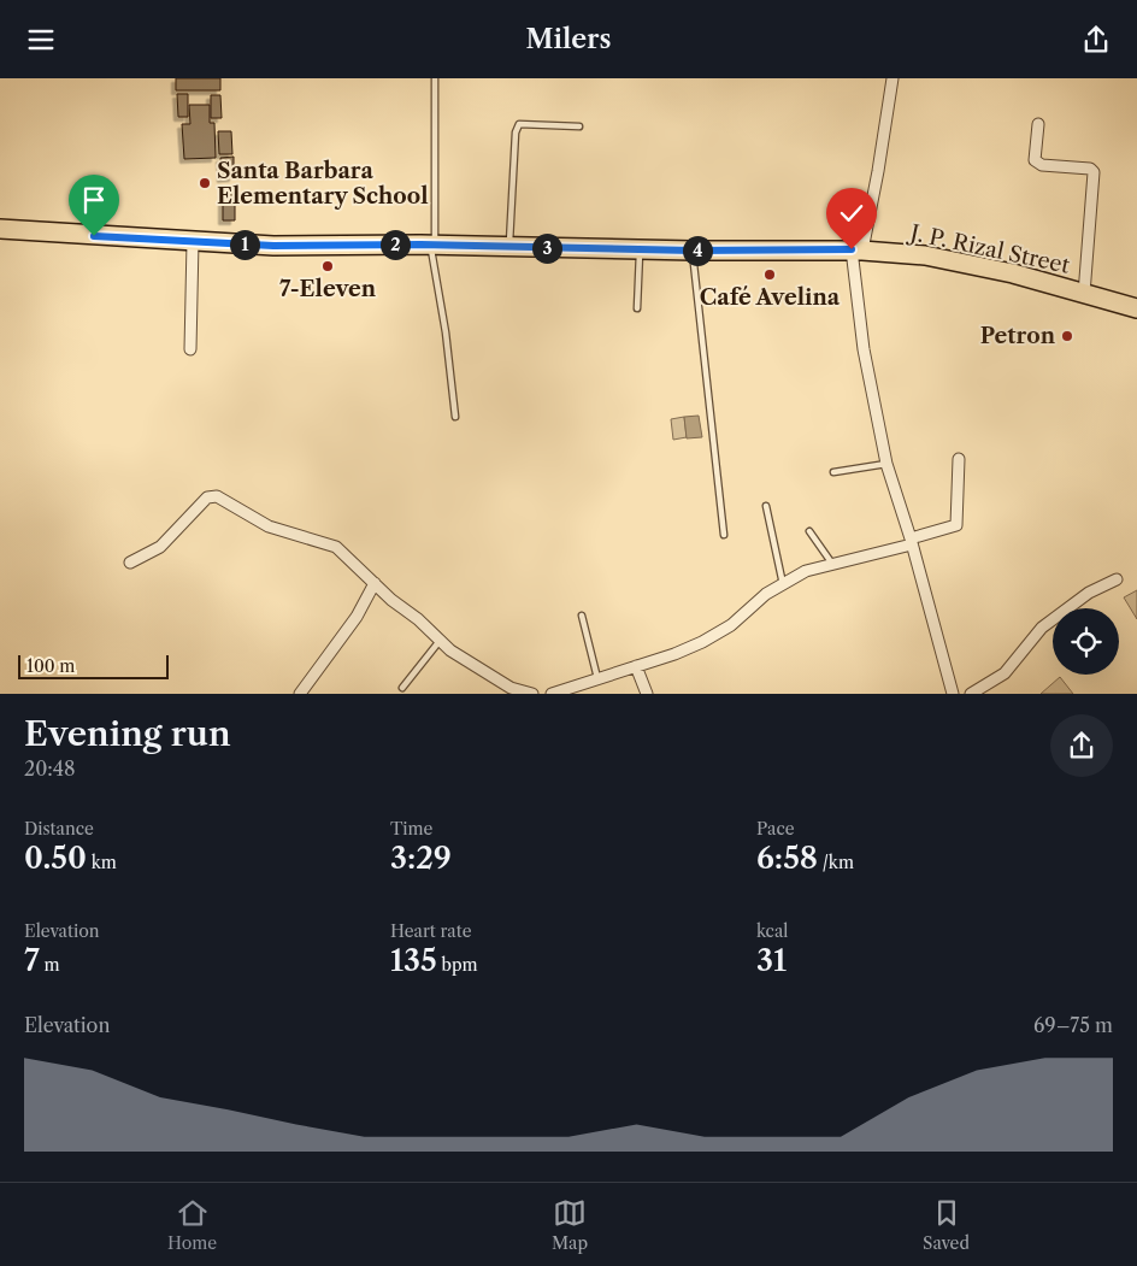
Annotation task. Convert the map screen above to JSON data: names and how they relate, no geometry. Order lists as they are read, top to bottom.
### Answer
{
  "streets": {
    "main road": ["J. P. Rizal Street"]
  },
  "places": [
    "Santa Barbara Elementary School",
    "7-Eleven",
    "Café Avelina",
    "Petron"
  ],
  "scale_bar": "100 m",
  "page": {
    "header": "Milers",
    "pins": [
      "1",
      "2",
      "3",
      "4"
    ],
    "scale": "100 m",
    "heading": ["Evening run", "20:48"],
    "stats": [
      ["Distance", "0.50 km"],
      ["Time", "3:29"],
      ["Pace", "6:58 /km"],
      ["Elevation", "7 m"],
      ["Heart rate", "135 bpm"],
      ["kcal", "31"]
    ],
    "chart": ["Elevation", "69–75 m"],
    "tabs": ["Home", "Map", "Saved"]
  }
}
